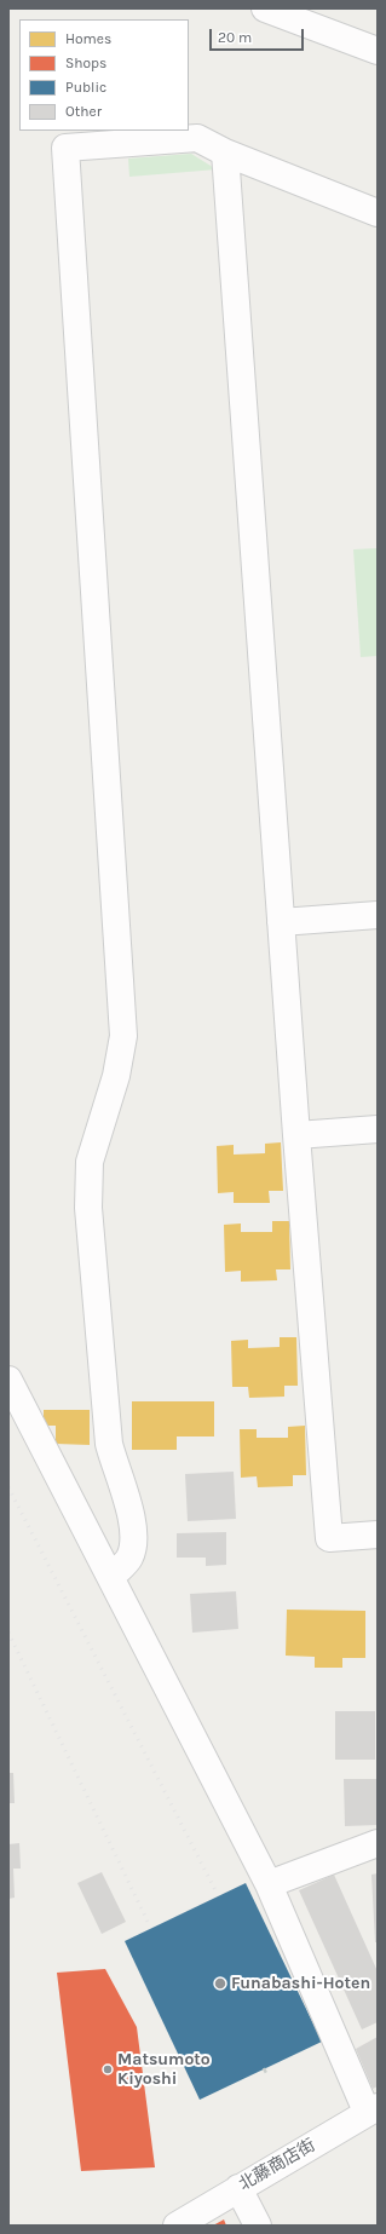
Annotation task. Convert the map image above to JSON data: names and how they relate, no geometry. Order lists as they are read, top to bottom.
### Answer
{
  "streets": {
    "street": ["北藤商店街"]
  },
  "places": ["Funabashi-Hoten", "Matsumoto Kiyoshi"],
  "legend": [
    "Homes",
    "Shops",
    "Public",
    "Other"
  ],
  "scale_bar": "20 m"
}
